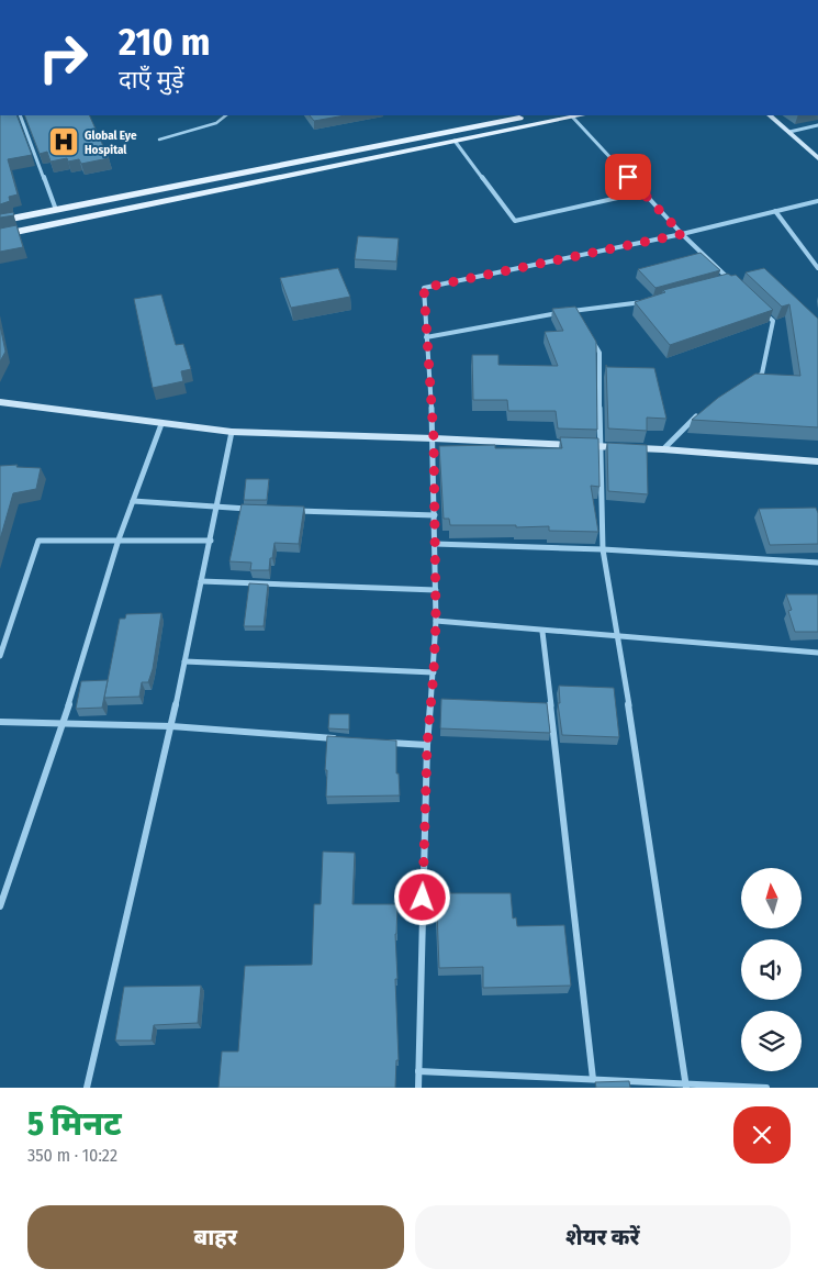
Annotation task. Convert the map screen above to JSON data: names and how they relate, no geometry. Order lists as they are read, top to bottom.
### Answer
{
  "places": {
    "hospital": ["Global Eye Hospital"]
  },
  "north": "top",
  "page": {
    "turn": ["210 m", "दाएँ मुड़ें"],
    "heading": ["5 मिनट", "350 m · 10:22"],
    "buttons": ["बाहर", "शेयर करें"]
  }
}
